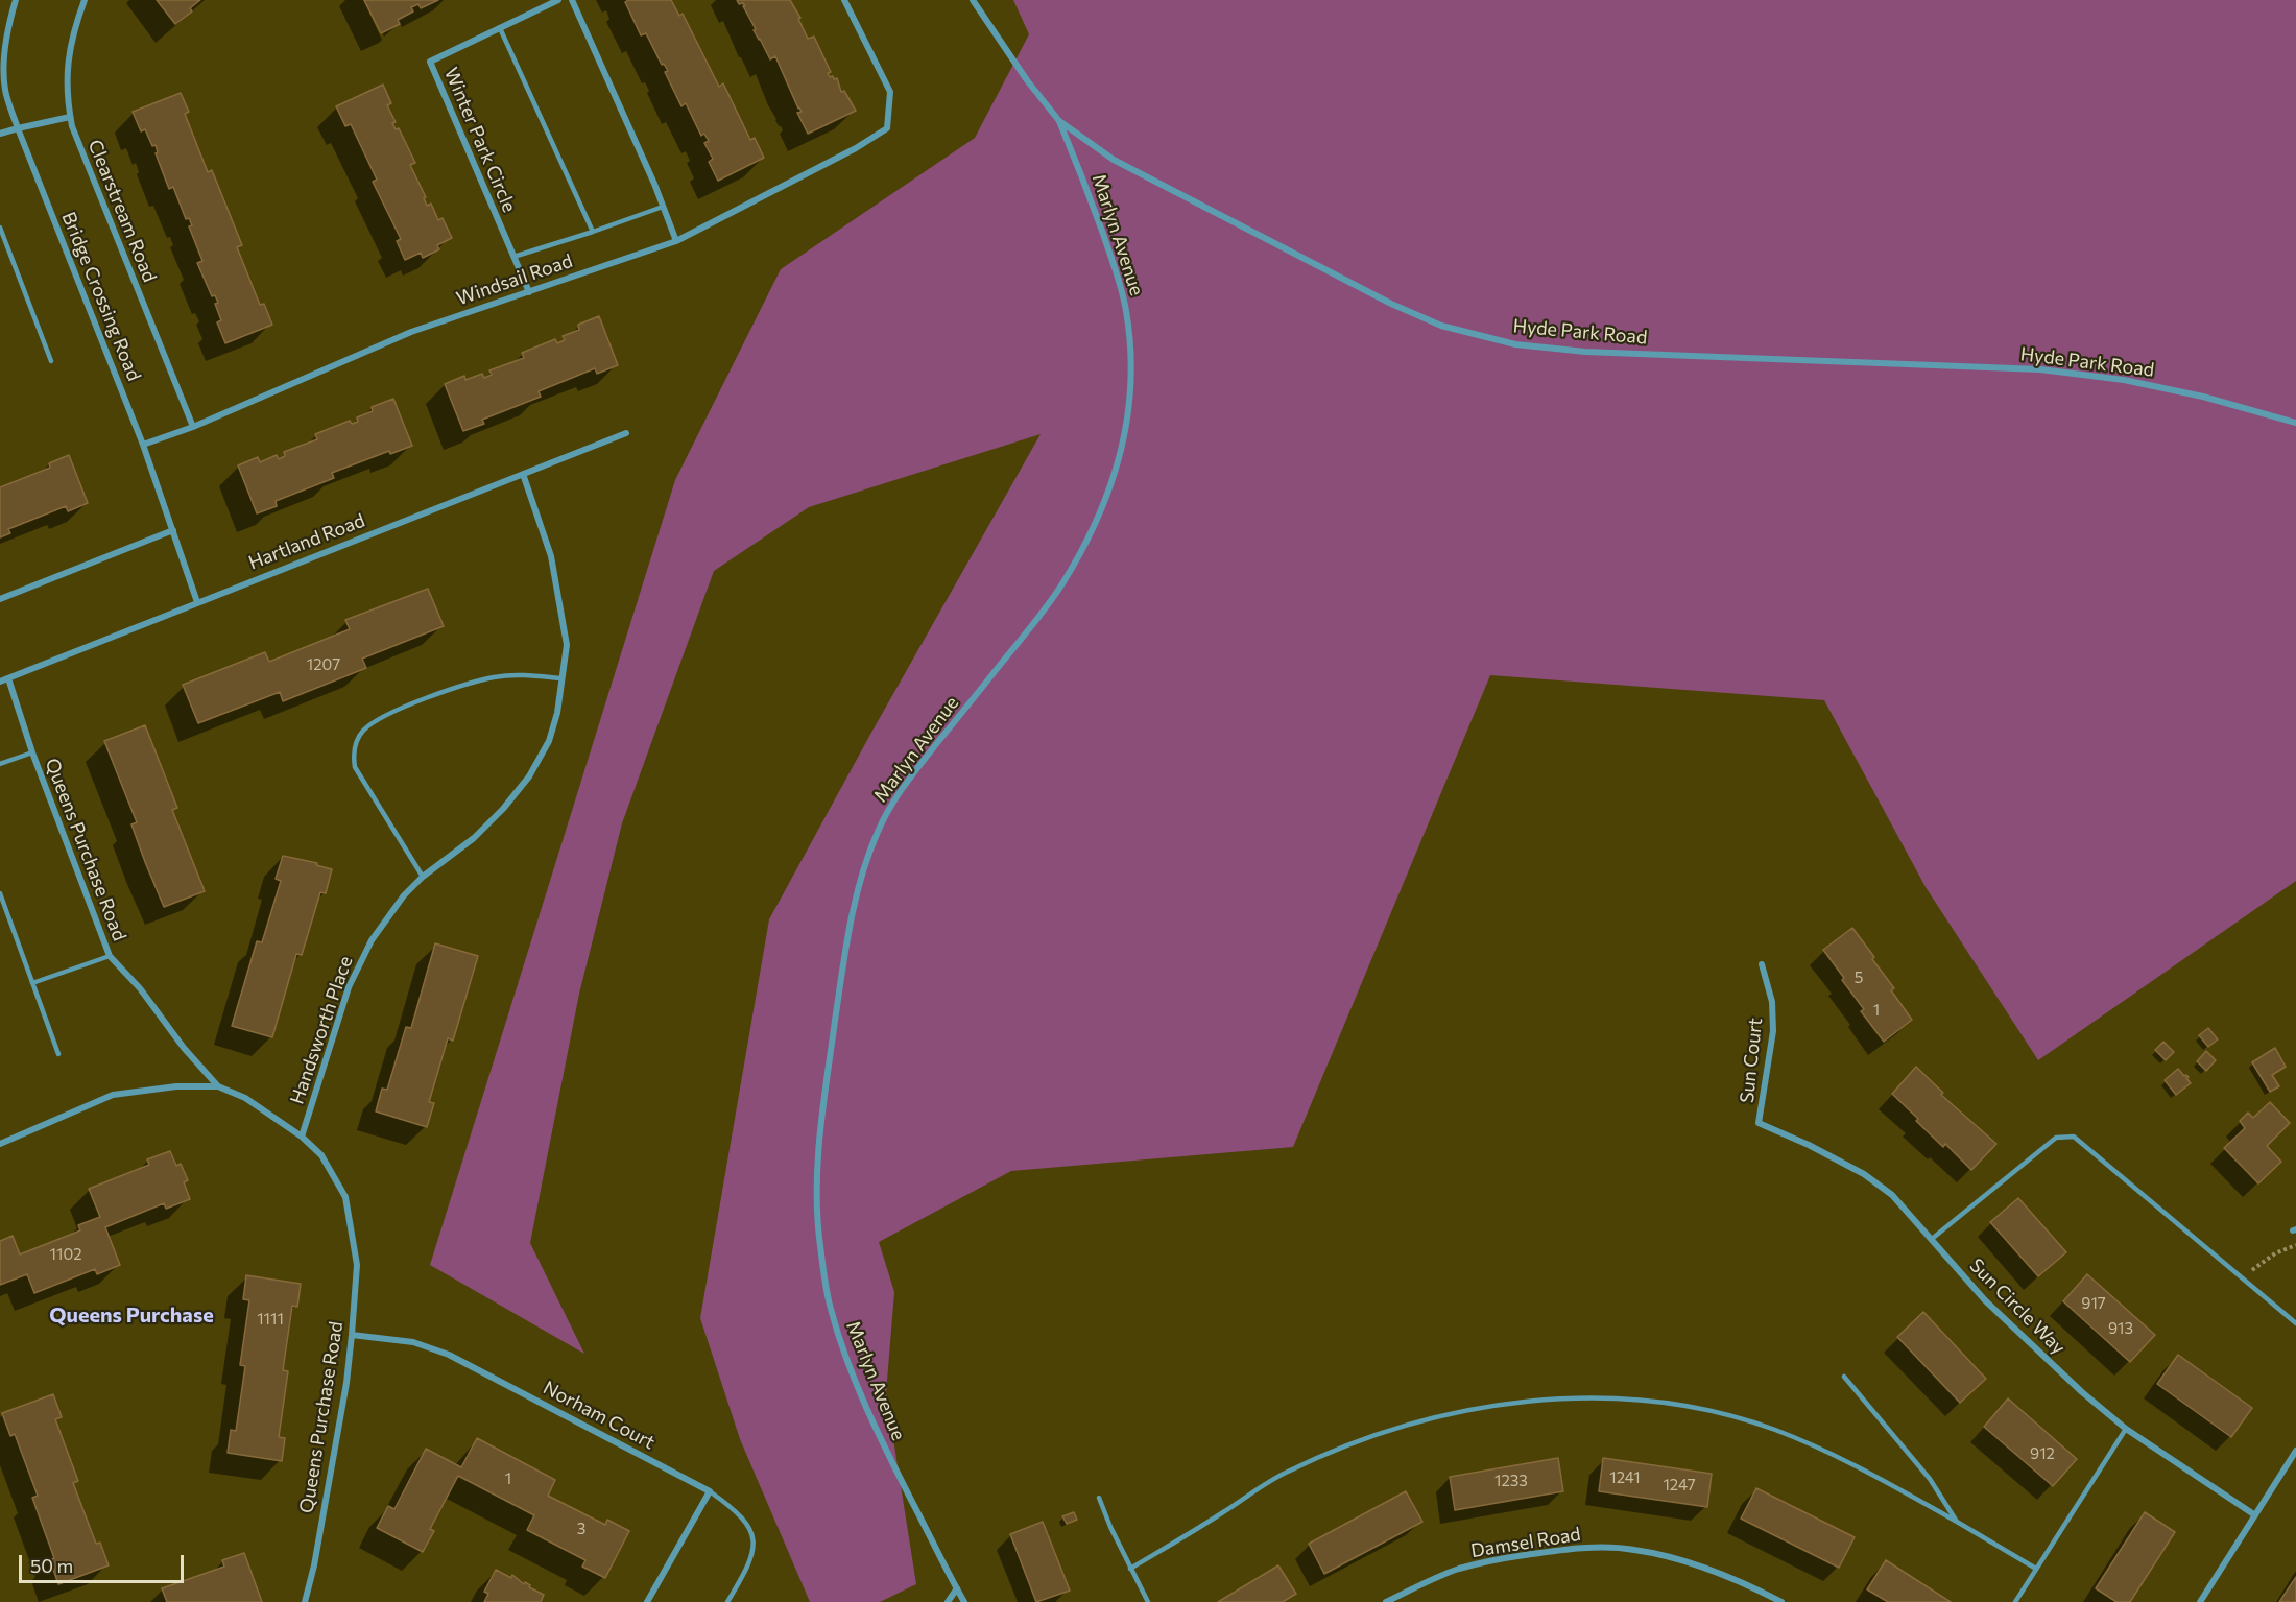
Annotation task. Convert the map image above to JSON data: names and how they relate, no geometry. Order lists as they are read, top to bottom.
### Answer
{
  "streets": {
    "street": [
      "Winter Park Circle",
      "Clearstream Road",
      "Marlyn Avenue",
      "Windsail Road",
      "Bridge Crossing Road",
      "Hyde Park Road",
      "Hartland Road",
      "Queens Purchase Road",
      "Handsworth Place",
      "Sun Court",
      "Sun Circle Way",
      "Norham Court",
      "Damsel Road"
    ]
  },
  "crossings": [
    ["Winter Park Circle", "Windsail Road"],
    ["Clearstream Road", "Windsail Road"],
    ["Marlyn Avenue", "Hyde Park Road"],
    ["Windsail Road", "Bridge Crossing Road"],
    ["Bridge Crossing Road", "Hartland Road"],
    ["Hartland Road", "Queens Purchase Road"],
    ["Hartland Road", "Handsworth Place"],
    ["Queens Purchase Road", "Handsworth Place"],
    ["Queens Purchase Road", "Norham Court"],
    ["Sun Court", "Sun Circle Way"]
  ],
  "districts": ["Queens Purchase"],
  "house_numbers": [
    "1207",
    "5",
    "1",
    "1102",
    "917",
    "1111",
    "913",
    "912",
    "1241",
    "1",
    "1233",
    "1247",
    "3"
  ],
  "scale_bar": "50 m"
}
